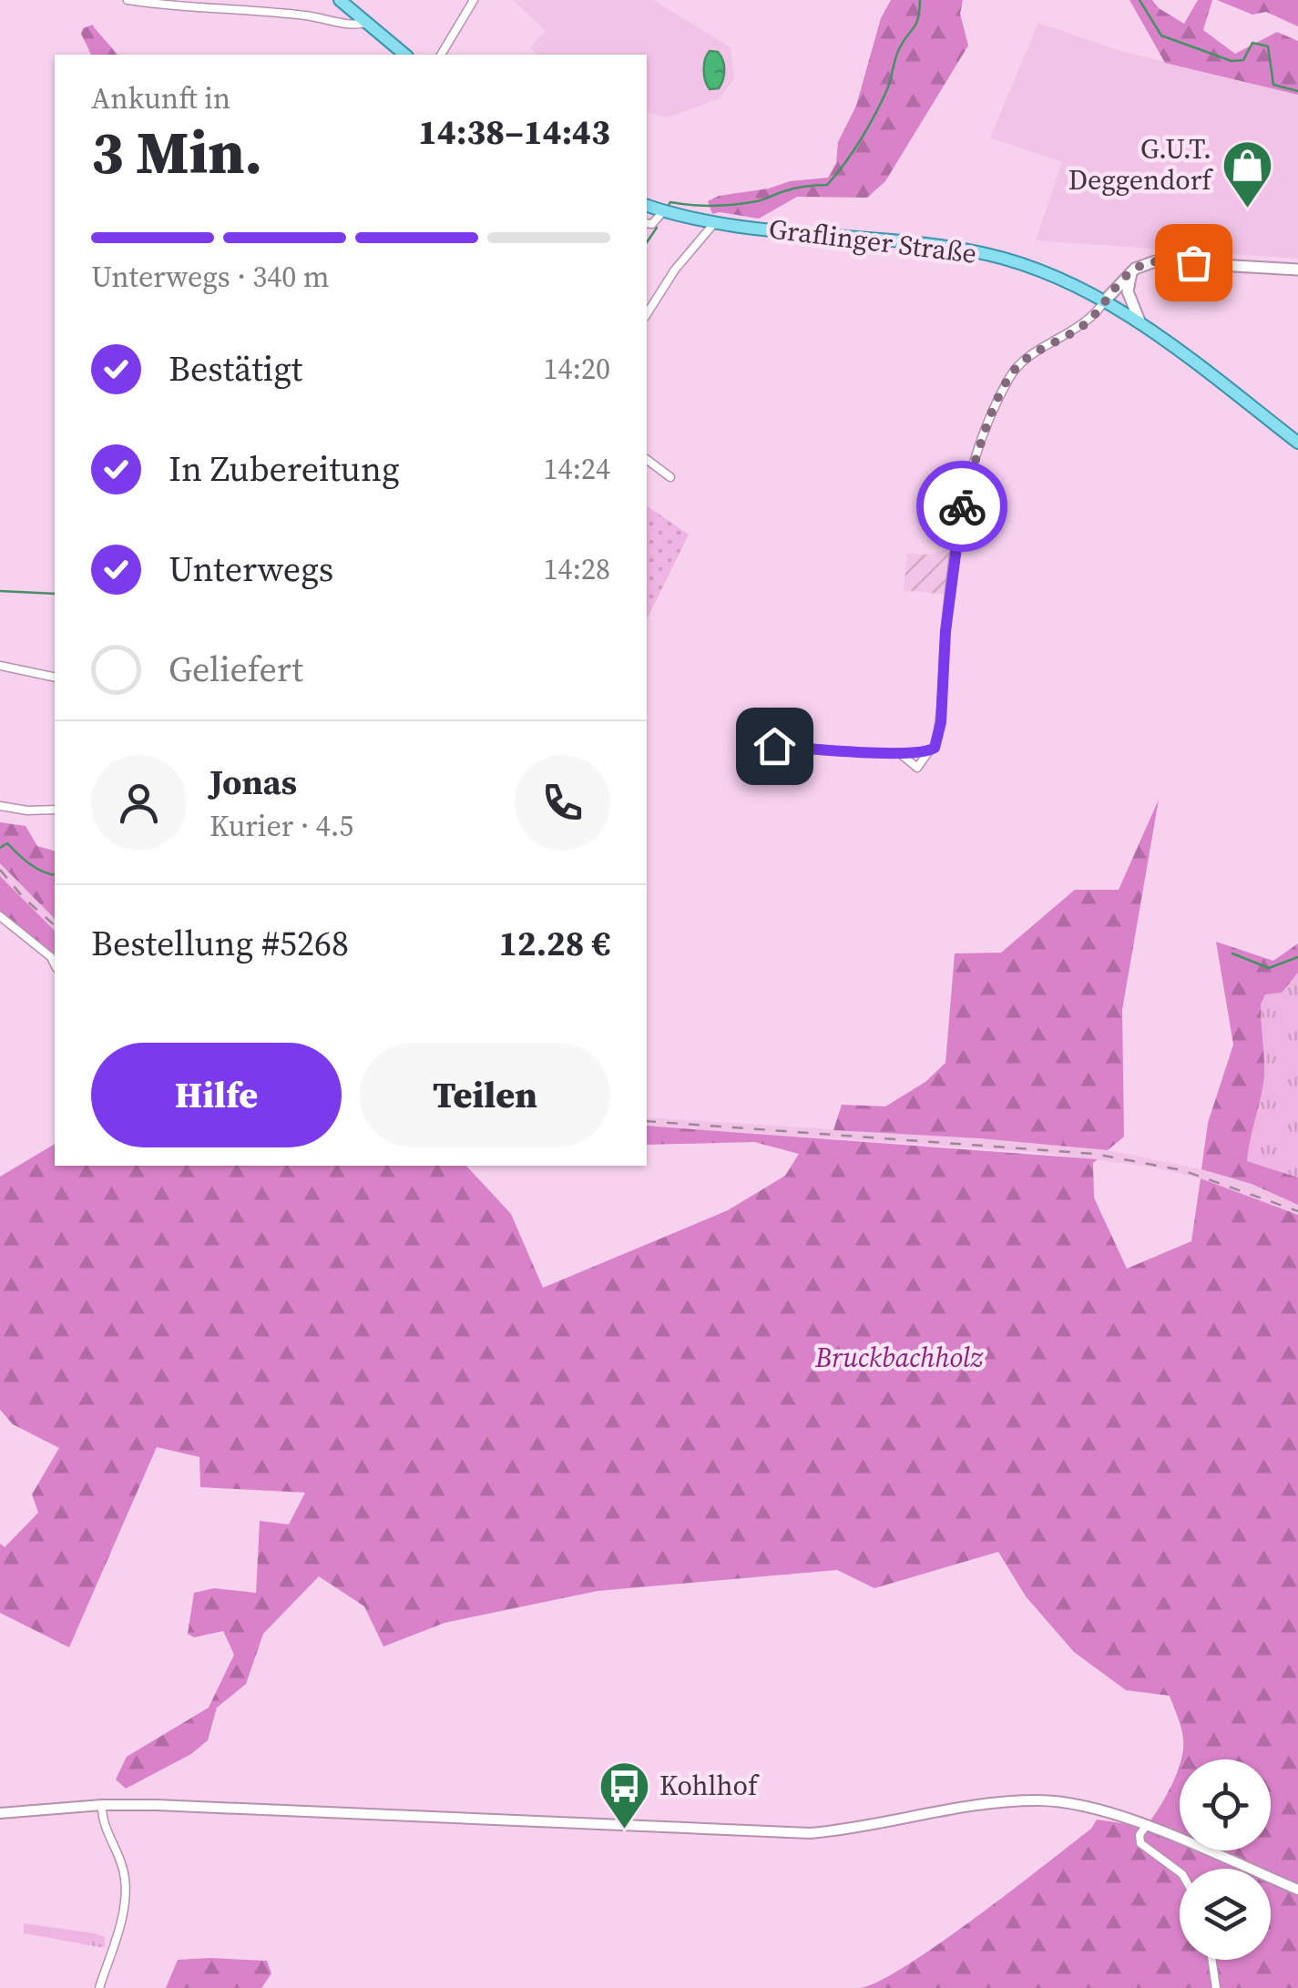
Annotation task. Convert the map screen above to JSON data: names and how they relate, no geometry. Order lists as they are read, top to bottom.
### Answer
{
  "streets": {
    "main road": ["Graflinger Straße"]
  },
  "parks": ["Bruckbachholz"],
  "places": {
    "shop": ["G.U.T. Deggendorf"],
    "bus stop": ["Kohlhof"]
  },
  "page": {
    "heading": ["3 Min.", "Ankunft in", "14:38–14:43"],
    "panel": [
      "Jonas",
      "Kurier · 4.5",
      "Bestellung #5268",
      "12.28 €"
    ],
    "bar": "Unterwegs · 340 m",
    "list": [
      ["Bestätigt", "14:20"],
      ["In Zubereitung", "14:24"],
      ["Unterwegs", "14:28"],
      "Geliefert"
    ],
    "buttons": ["Hilfe", "Teilen"]
  }
}
